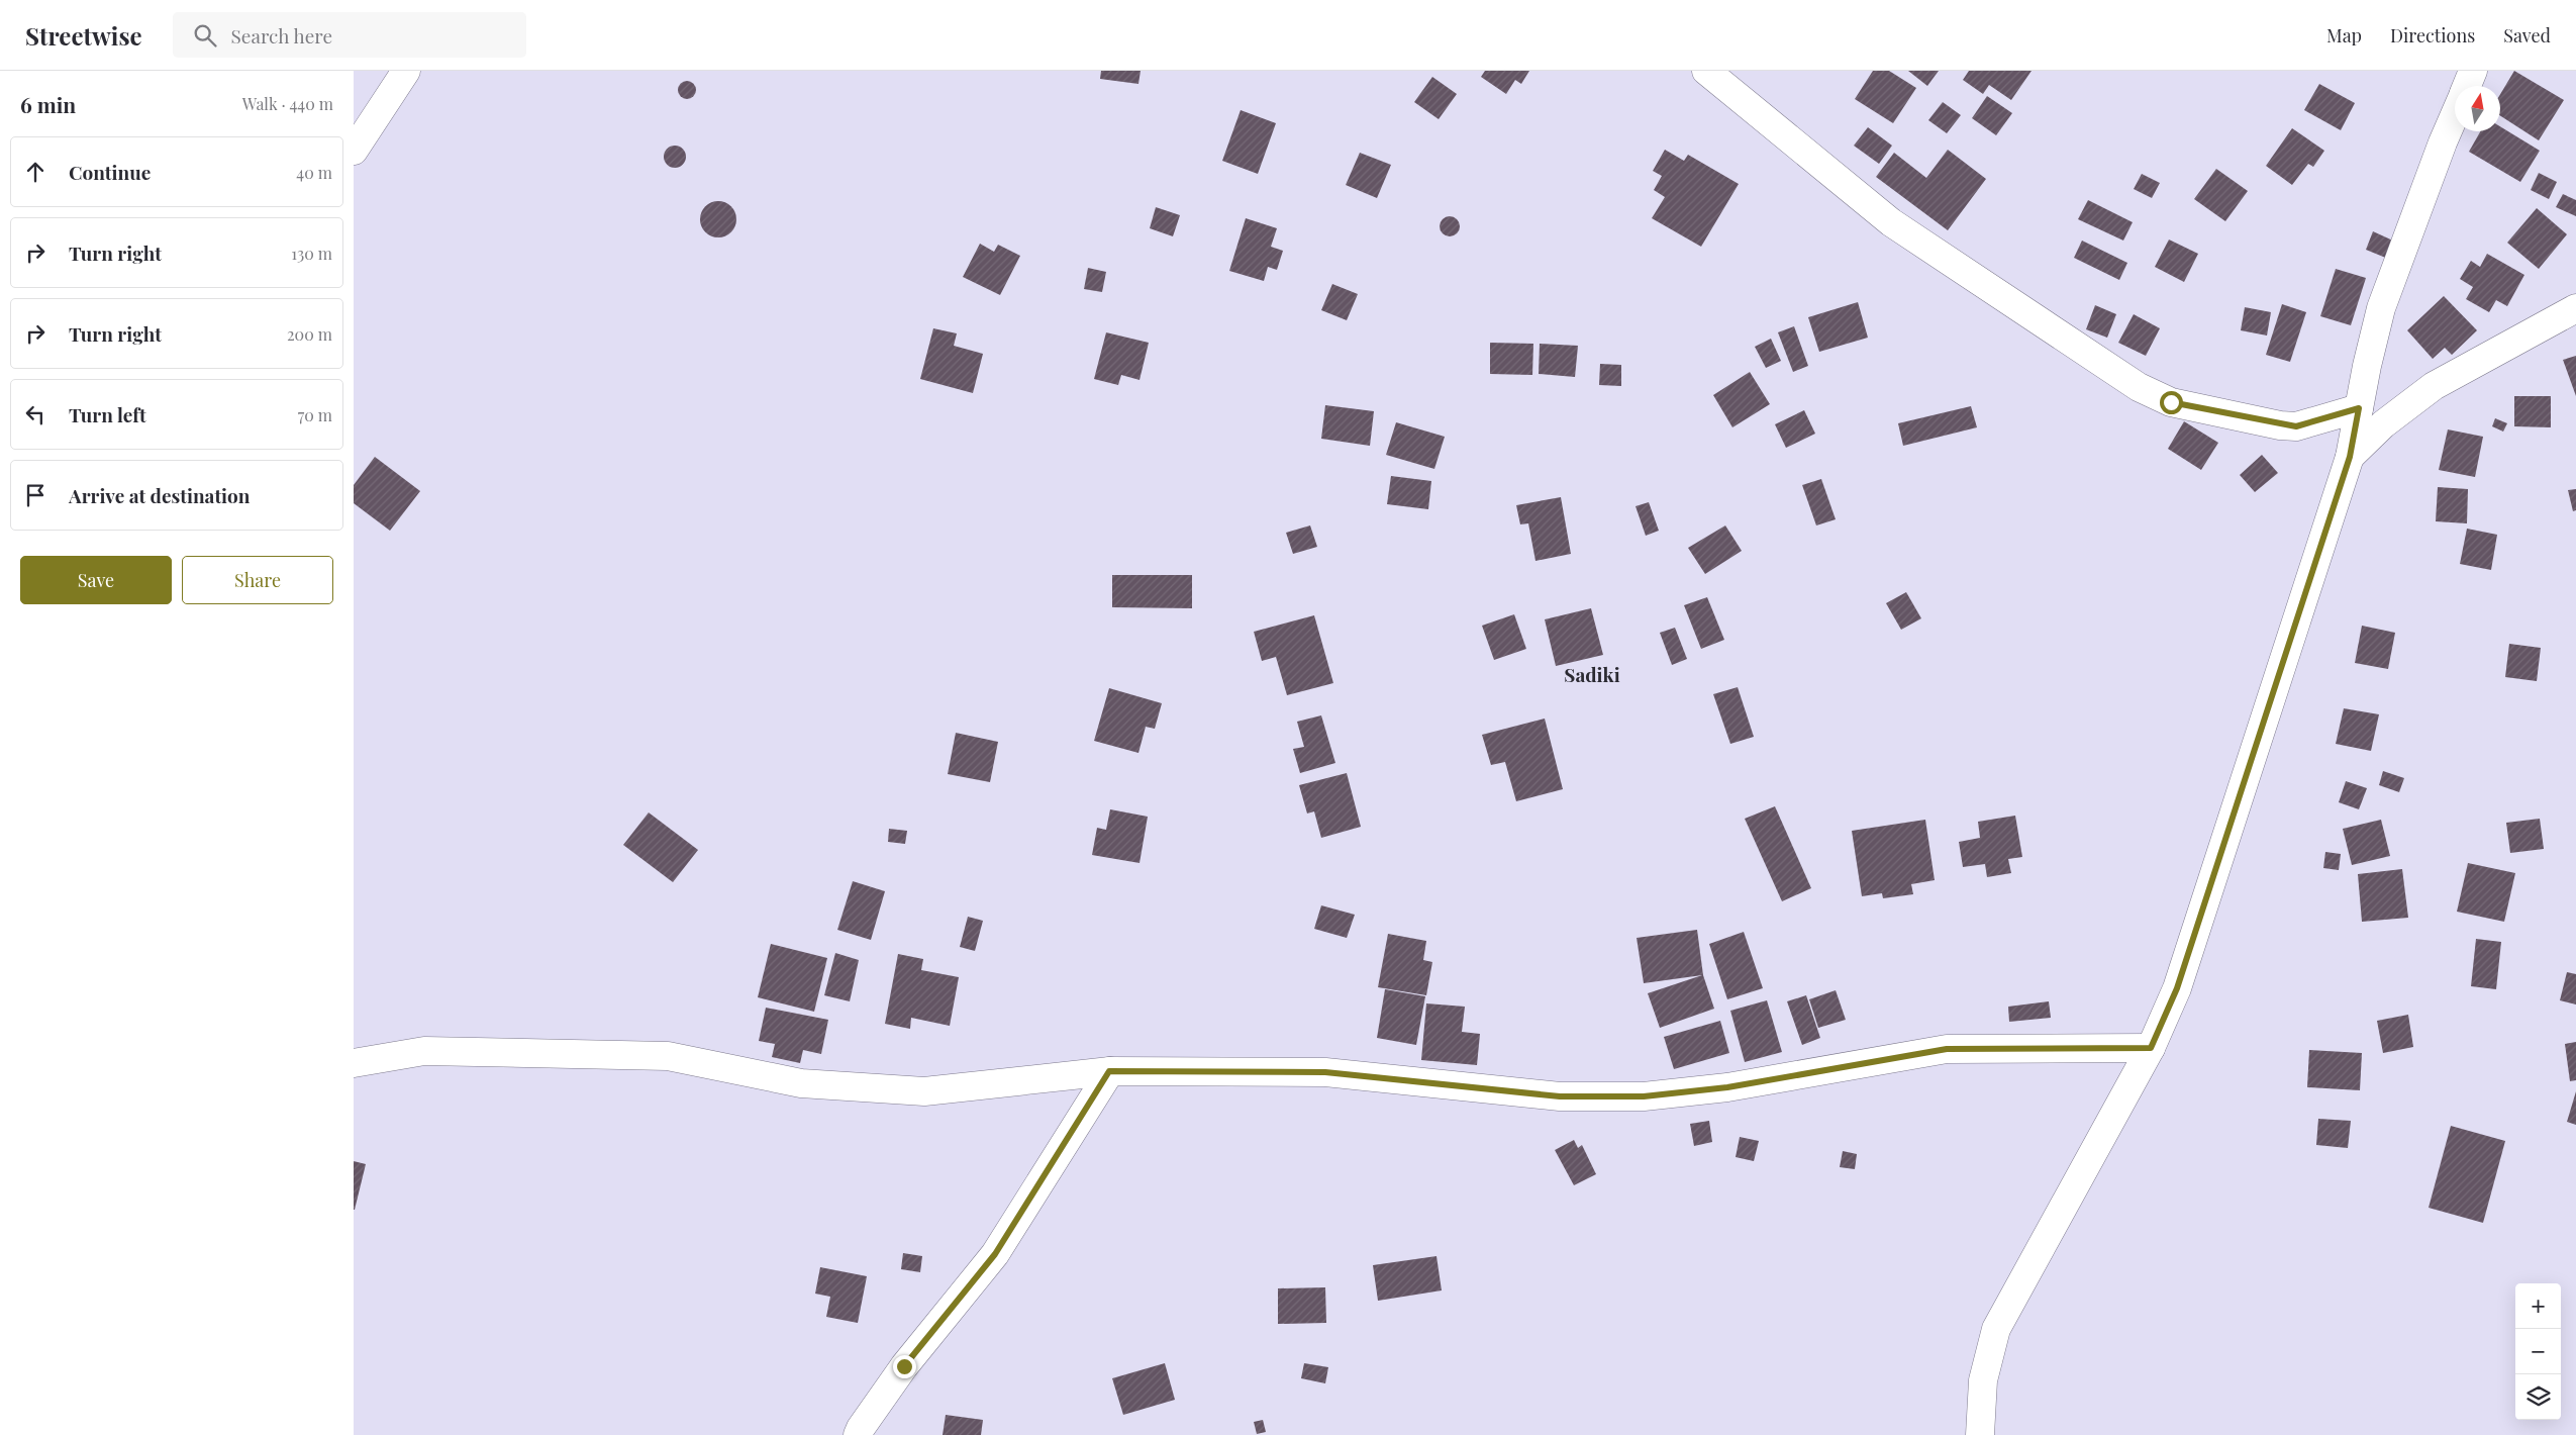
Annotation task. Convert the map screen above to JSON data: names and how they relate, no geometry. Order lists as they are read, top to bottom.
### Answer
{
  "districts": ["Sadiki"],
  "north": "top",
  "page": {
    "header": "Streetwise",
    "search": "Search here",
    "nav": ["Map", "Directions", "Saved"],
    "heading": ["6 min", "Walk · 440 m"],
    "list": [
      ["Continue", "40 m"],
      ["Turn right", "130 m"],
      ["Turn right", "200 m"],
      ["Turn left", "70 m"],
      "Arrive at destination"
    ],
    "buttons": ["Save", "Share"],
    "map_buttons": ["+", "−"]
  }
}
